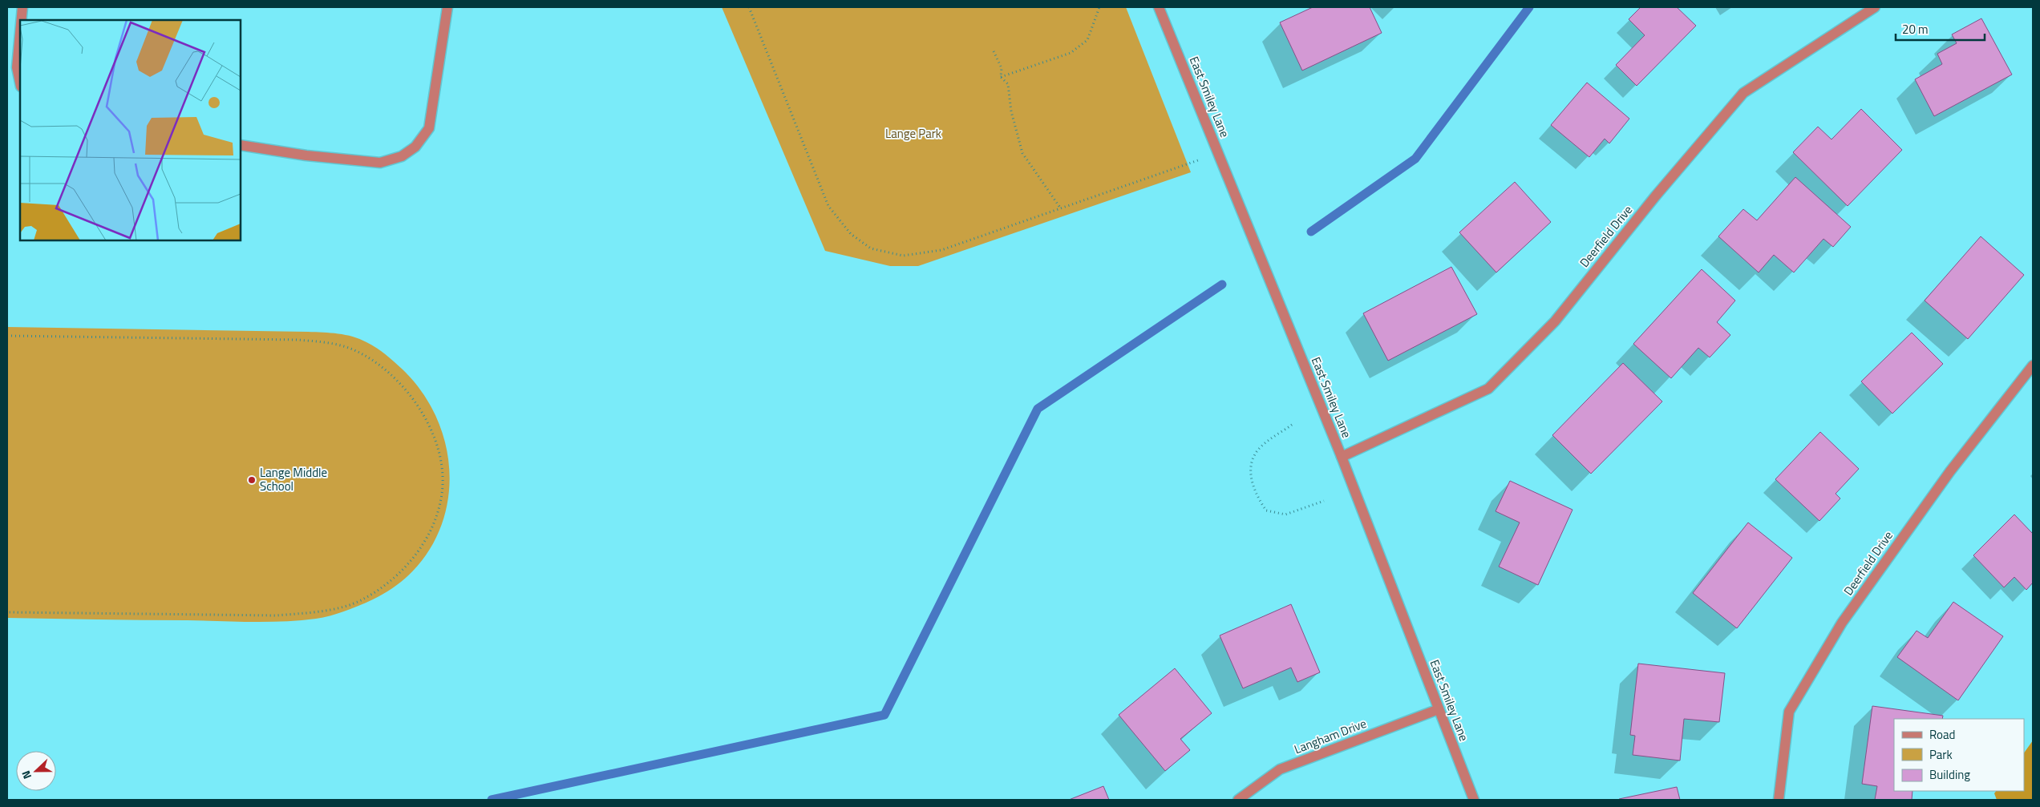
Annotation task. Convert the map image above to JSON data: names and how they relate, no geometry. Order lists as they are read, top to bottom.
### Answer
{
  "streets": {
    "street": ["East Smiley Lane", "Deerfield Drive", "Langham Drive"]
  },
  "crossings": [
    ["East Smiley Lane", "Deerfield Drive"],
    ["East Smiley Lane", "Langham Drive"]
  ],
  "parks": ["Lange Park"],
  "places": ["Lange Middle School"],
  "legend": ["Road", "Park", "Building"],
  "scale_bar": "20 m",
  "north": "left"
}
